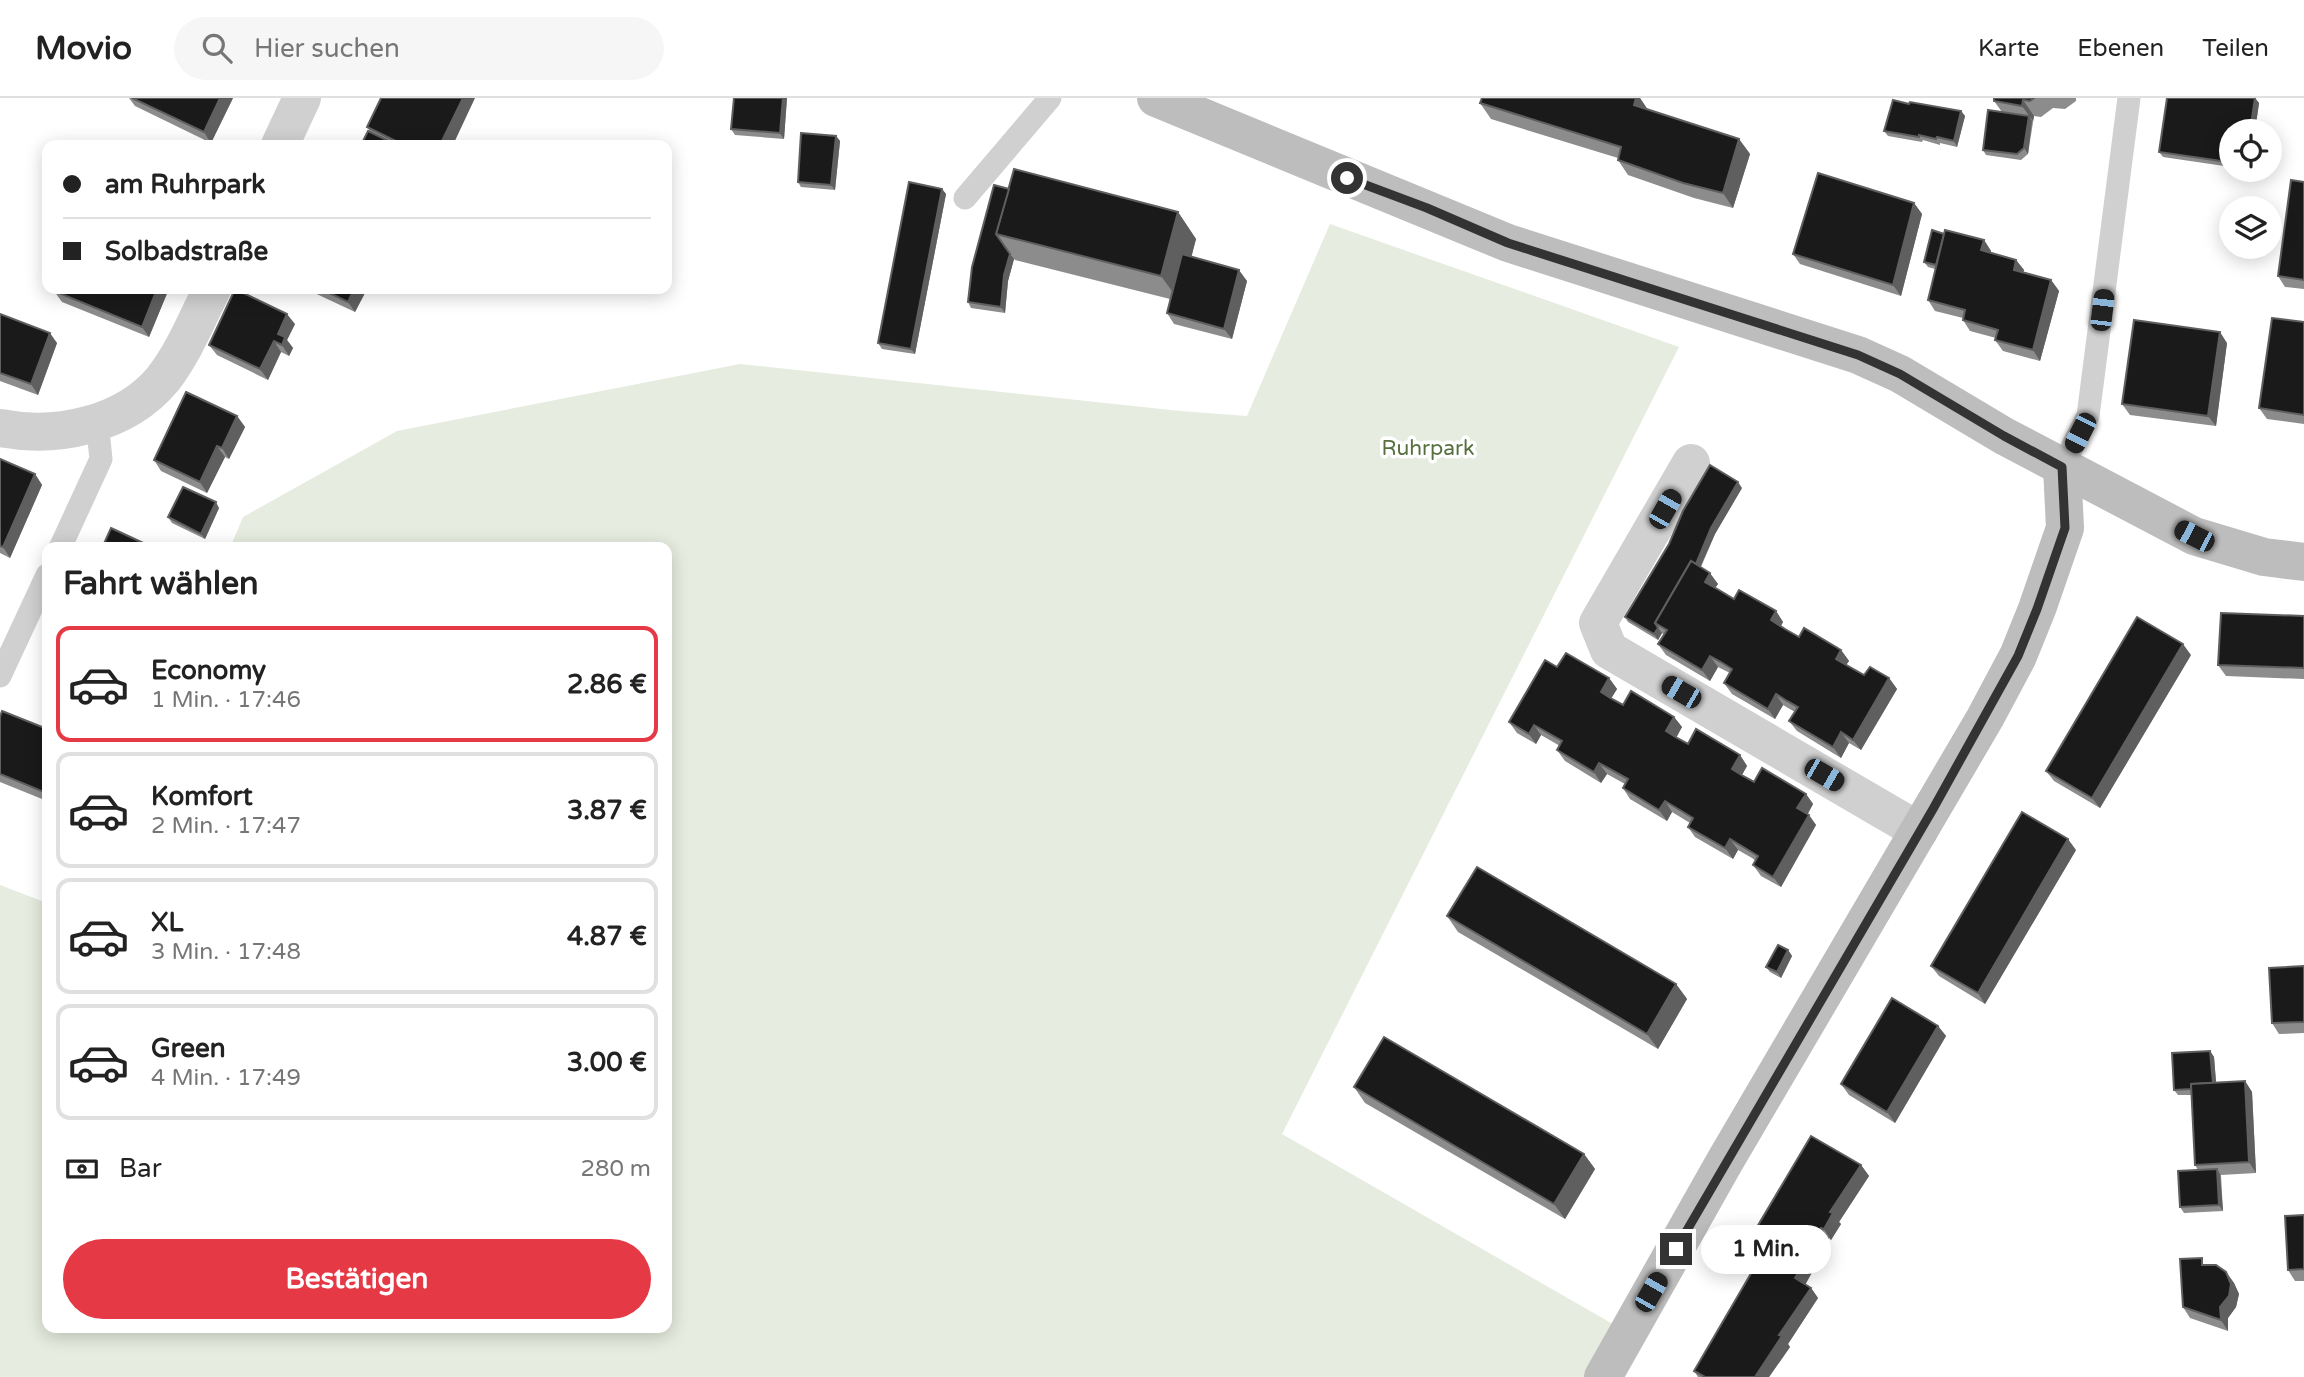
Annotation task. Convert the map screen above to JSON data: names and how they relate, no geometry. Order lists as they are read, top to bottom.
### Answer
{
  "parks": ["Ruhrpark"],
  "page": {
    "header": "Movio",
    "search": "Hier suchen",
    "nav": ["Karte", "Ebenen", "Teilen"],
    "banner": ["am Ruhrpark", "Solbadstraße"],
    "heading": "Fahrt wählen",
    "list": [
      {
        "name": "Economy",
        "note": "1 Min. · 17:46",
        "value": "2.86 €"
      },
      {
        "name": "Komfort",
        "note": "2 Min. · 17:47",
        "value": "3.87 €"
      },
      {
        "name": "XL",
        "note": "3 Min. · 17:48",
        "value": "4.87 €"
      },
      {
        "name": "Green",
        "note": "4 Min. · 17:49",
        "value": "3.00 €"
      }
    ],
    "pay": ["Bar", "280 m"],
    "bubble": "1 Min.",
    "buttons": "Bestätigen"
  }
}
